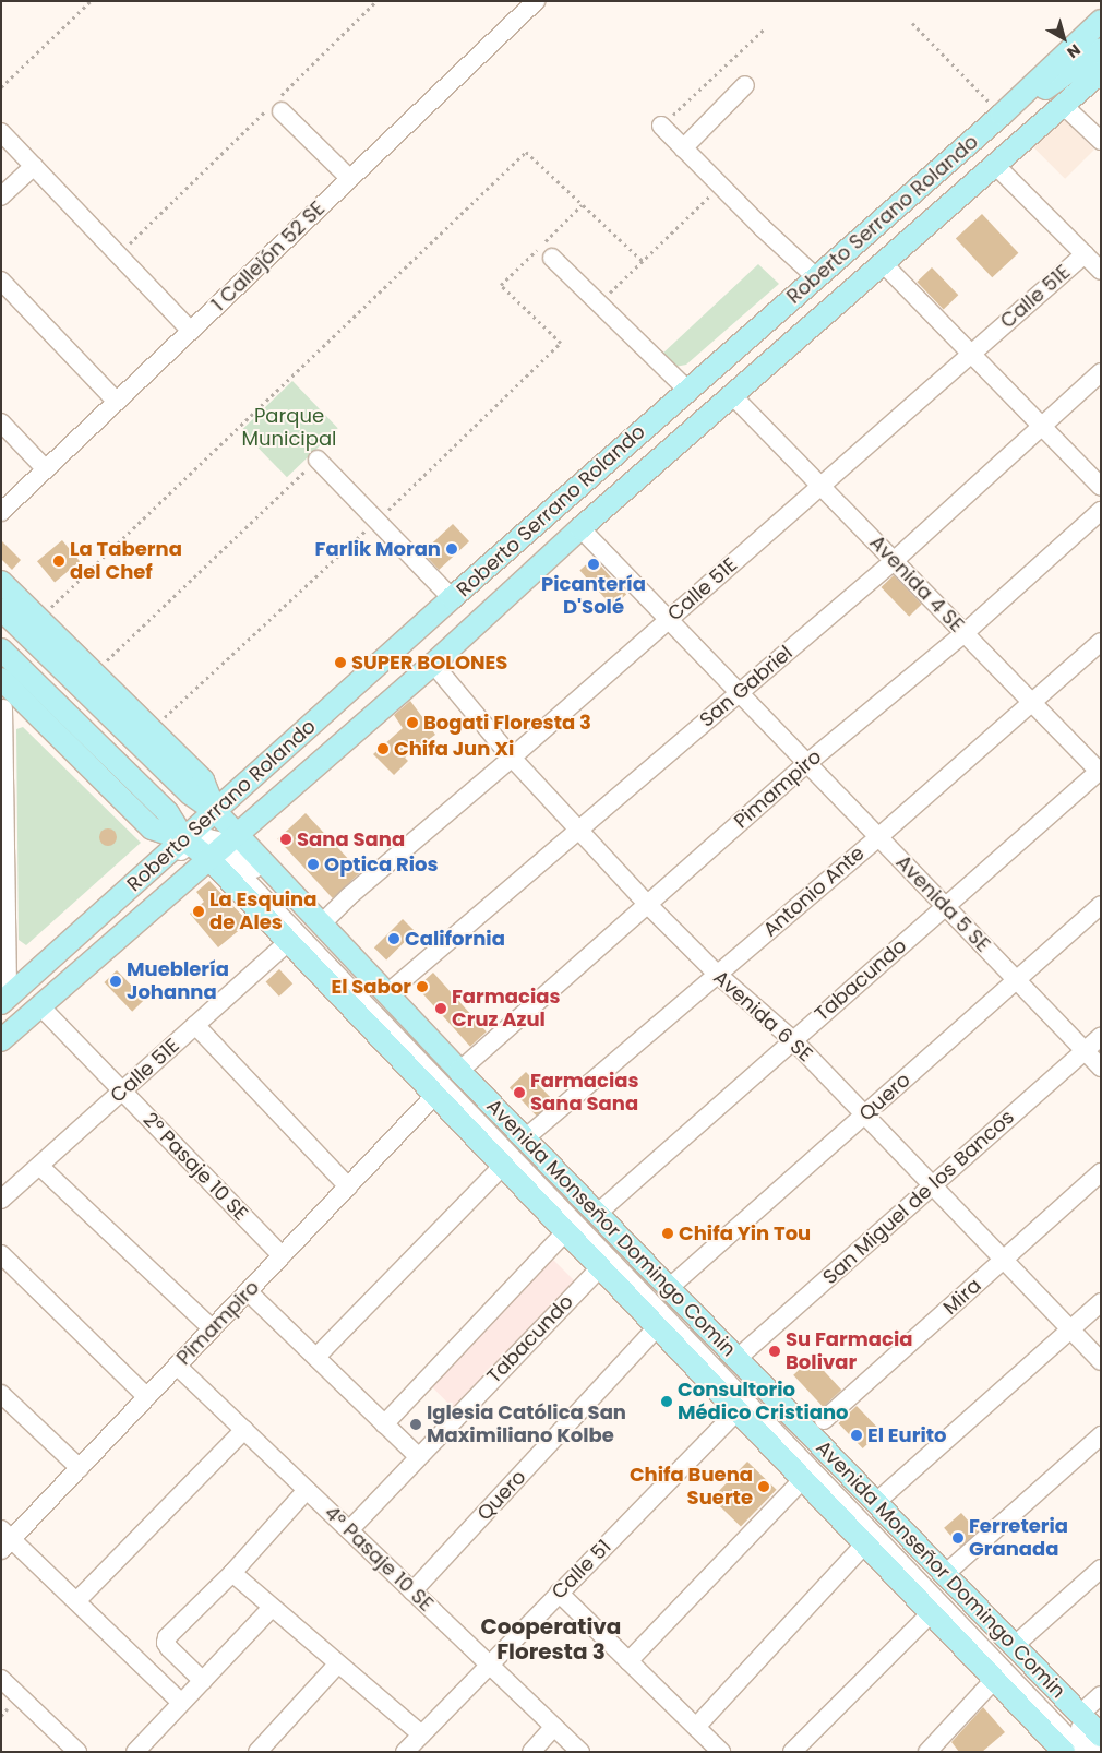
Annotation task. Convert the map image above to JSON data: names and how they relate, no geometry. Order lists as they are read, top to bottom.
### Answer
{
  "streets": {
    "main road": ["Roberto Serrano Rolando", "Avenida Monseñor Domingo Comin"],
    "street": [
      "1 Callejón 52 SE",
      "Calle 51E",
      "Avenida 4 SE",
      "San Gabriel",
      "Pimampiro",
      "Antonio Ante",
      "Avenida 5 SE",
      "Tabacundo",
      "Avenida 6 SE",
      "Quero",
      "2° Pasaje 10 SE",
      "San Miguel de los Bancos",
      "Mira",
      "4° Pasaje 10 SE",
      "Calle 51"
    ]
  },
  "crossings": [
    ["Roberto Serrano Rolando", "Avenida 4 SE"],
    ["Roberto Serrano Rolando", "Avenida 5 SE"],
    ["Roberto Serrano Rolando", "Avenida 6 SE"],
    ["Roberto Serrano Rolando", "2° Pasaje 10 SE"],
    ["Roberto Serrano Rolando", "Avenida Monseñor Domingo Comin"],
    ["Calle 51E", "Avenida 4 SE"],
    ["Calle 51E", "Avenida 5 SE"],
    ["Calle 51E", "Avenida 6 SE"],
    ["Calle 51E", "2° Pasaje 10 SE"],
    ["Calle 51E", "Avenida Monseñor Domingo Comin"],
    ["Avenida 4 SE", "San Gabriel"],
    ["Avenida 4 SE", "Pimampiro"],
    ["Avenida 4 SE", "Antonio Ante"],
    ["Avenida 4 SE", "Tabacundo"],
    ["San Gabriel", "Avenida 5 SE"],
    ["San Gabriel", "Avenida 6 SE"],
    ["San Gabriel", "Avenida Monseñor Domingo Comin"],
    ["Pimampiro", "Avenida 5 SE"],
    ["Pimampiro", "Avenida 6 SE"],
    ["Pimampiro", "2° Pasaje 10 SE"],
    ["Pimampiro", "Avenida Monseñor Domingo Comin"],
    ["Pimampiro", "4° Pasaje 10 SE"],
    ["Antonio Ante", "Avenida 5 SE"],
    ["Antonio Ante", "Avenida 6 SE"],
    ["Antonio Ante", "Avenida Monseñor Domingo Comin"],
    ["Avenida 5 SE", "Tabacundo"],
    ["Avenida 5 SE", "Quero"],
    ["Avenida 5 SE", "San Miguel de los Bancos"],
    ["Tabacundo", "Avenida 6 SE"],
    ["Tabacundo", "Avenida Monseñor Domingo Comin"],
    ["Tabacundo", "4° Pasaje 10 SE"],
    ["Avenida 6 SE", "Quero"],
    ["Avenida 6 SE", "San Miguel de los Bancos"],
    ["Avenida 6 SE", "Mira"],
    ["Quero", "Avenida Monseñor Domingo Comin"],
    ["Quero", "4° Pasaje 10 SE"],
    ["San Miguel de los Bancos", "Avenida Monseñor Domingo Comin"],
    ["Avenida Monseñor Domingo Comin", "Calle 51"],
    ["4° Pasaje 10 SE", "Calle 51"]
  ],
  "districts": ["Cooperativa Floresta 3"],
  "parks": ["Parque Municipal"],
  "places": [
    "Farlik Moran",
    "La Taberna del Chef",
    "Picantería D'Solé",
    "SUPER BOLONES",
    "Bogati Floresta 3",
    "Chifa Jun Xi",
    "Sana Sana",
    "Optica Rios",
    "La Esquina de Ales",
    "California",
    "Mueblería Johanna",
    "El Sabor",
    "Farmacias Cruz Azul",
    "Farmacias Sana Sana",
    "Chifa Yin Tou",
    "Su Farmacia Bolivar",
    "Consultorio Médico Cristiano",
    "Iglesia Católica San Maximiliano Kolbe",
    "El Eurito",
    "Chifa Buena Suerte",
    "Ferreteria Granada"
  ],
  "north": "bottom right"
}
